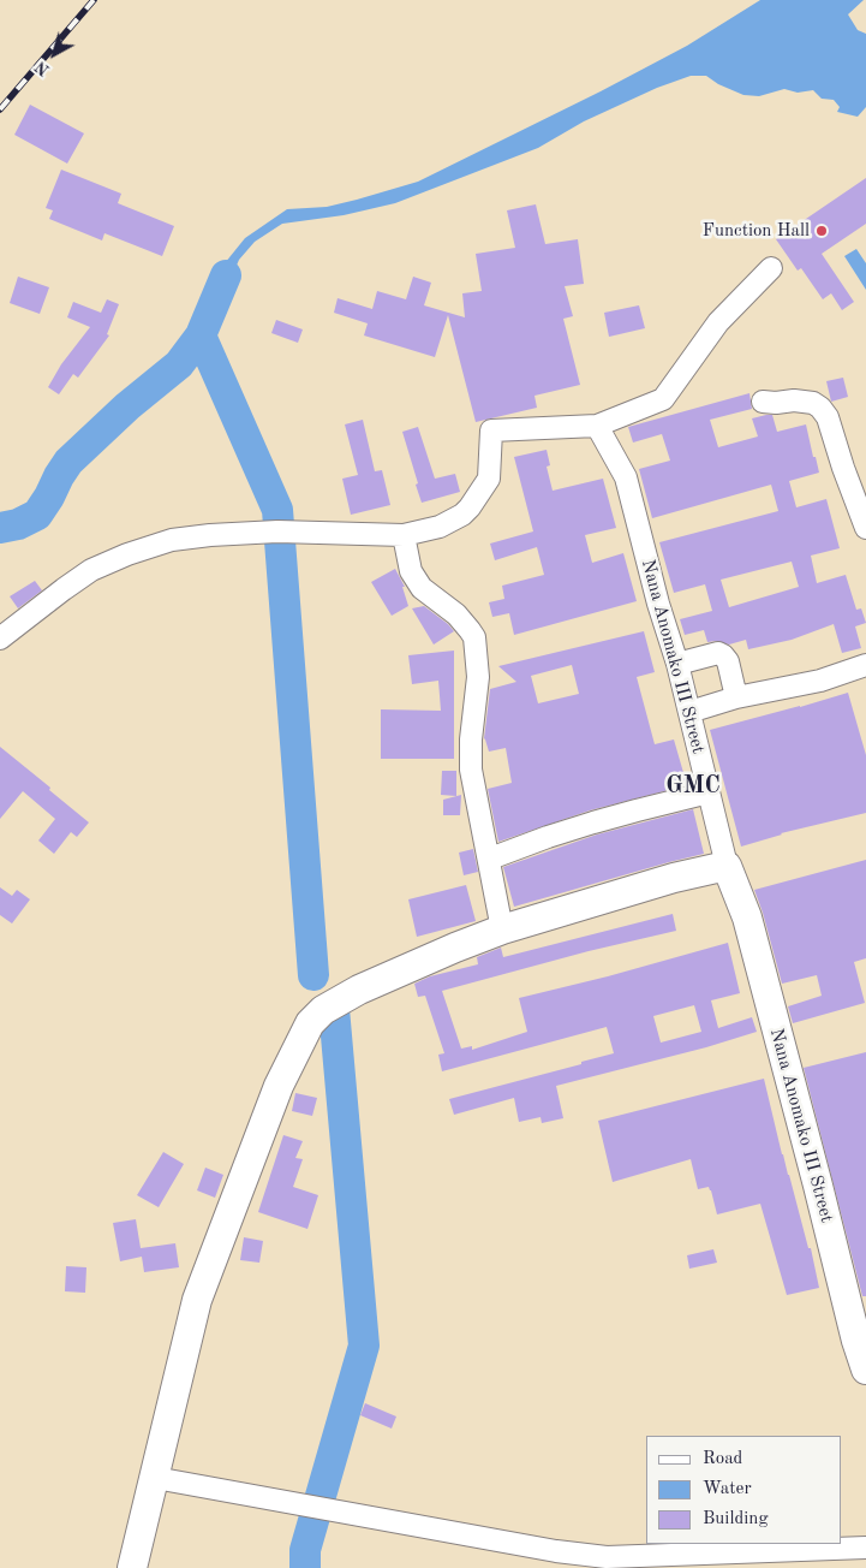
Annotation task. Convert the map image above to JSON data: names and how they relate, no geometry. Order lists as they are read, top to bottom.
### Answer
{
  "streets": {
    "street": ["Nana Anomako III Street"]
  },
  "districts": ["GMC"],
  "places": ["Function Hall"],
  "legend": ["Road", "Water", "Building"],
  "north": "bottom left"
}
